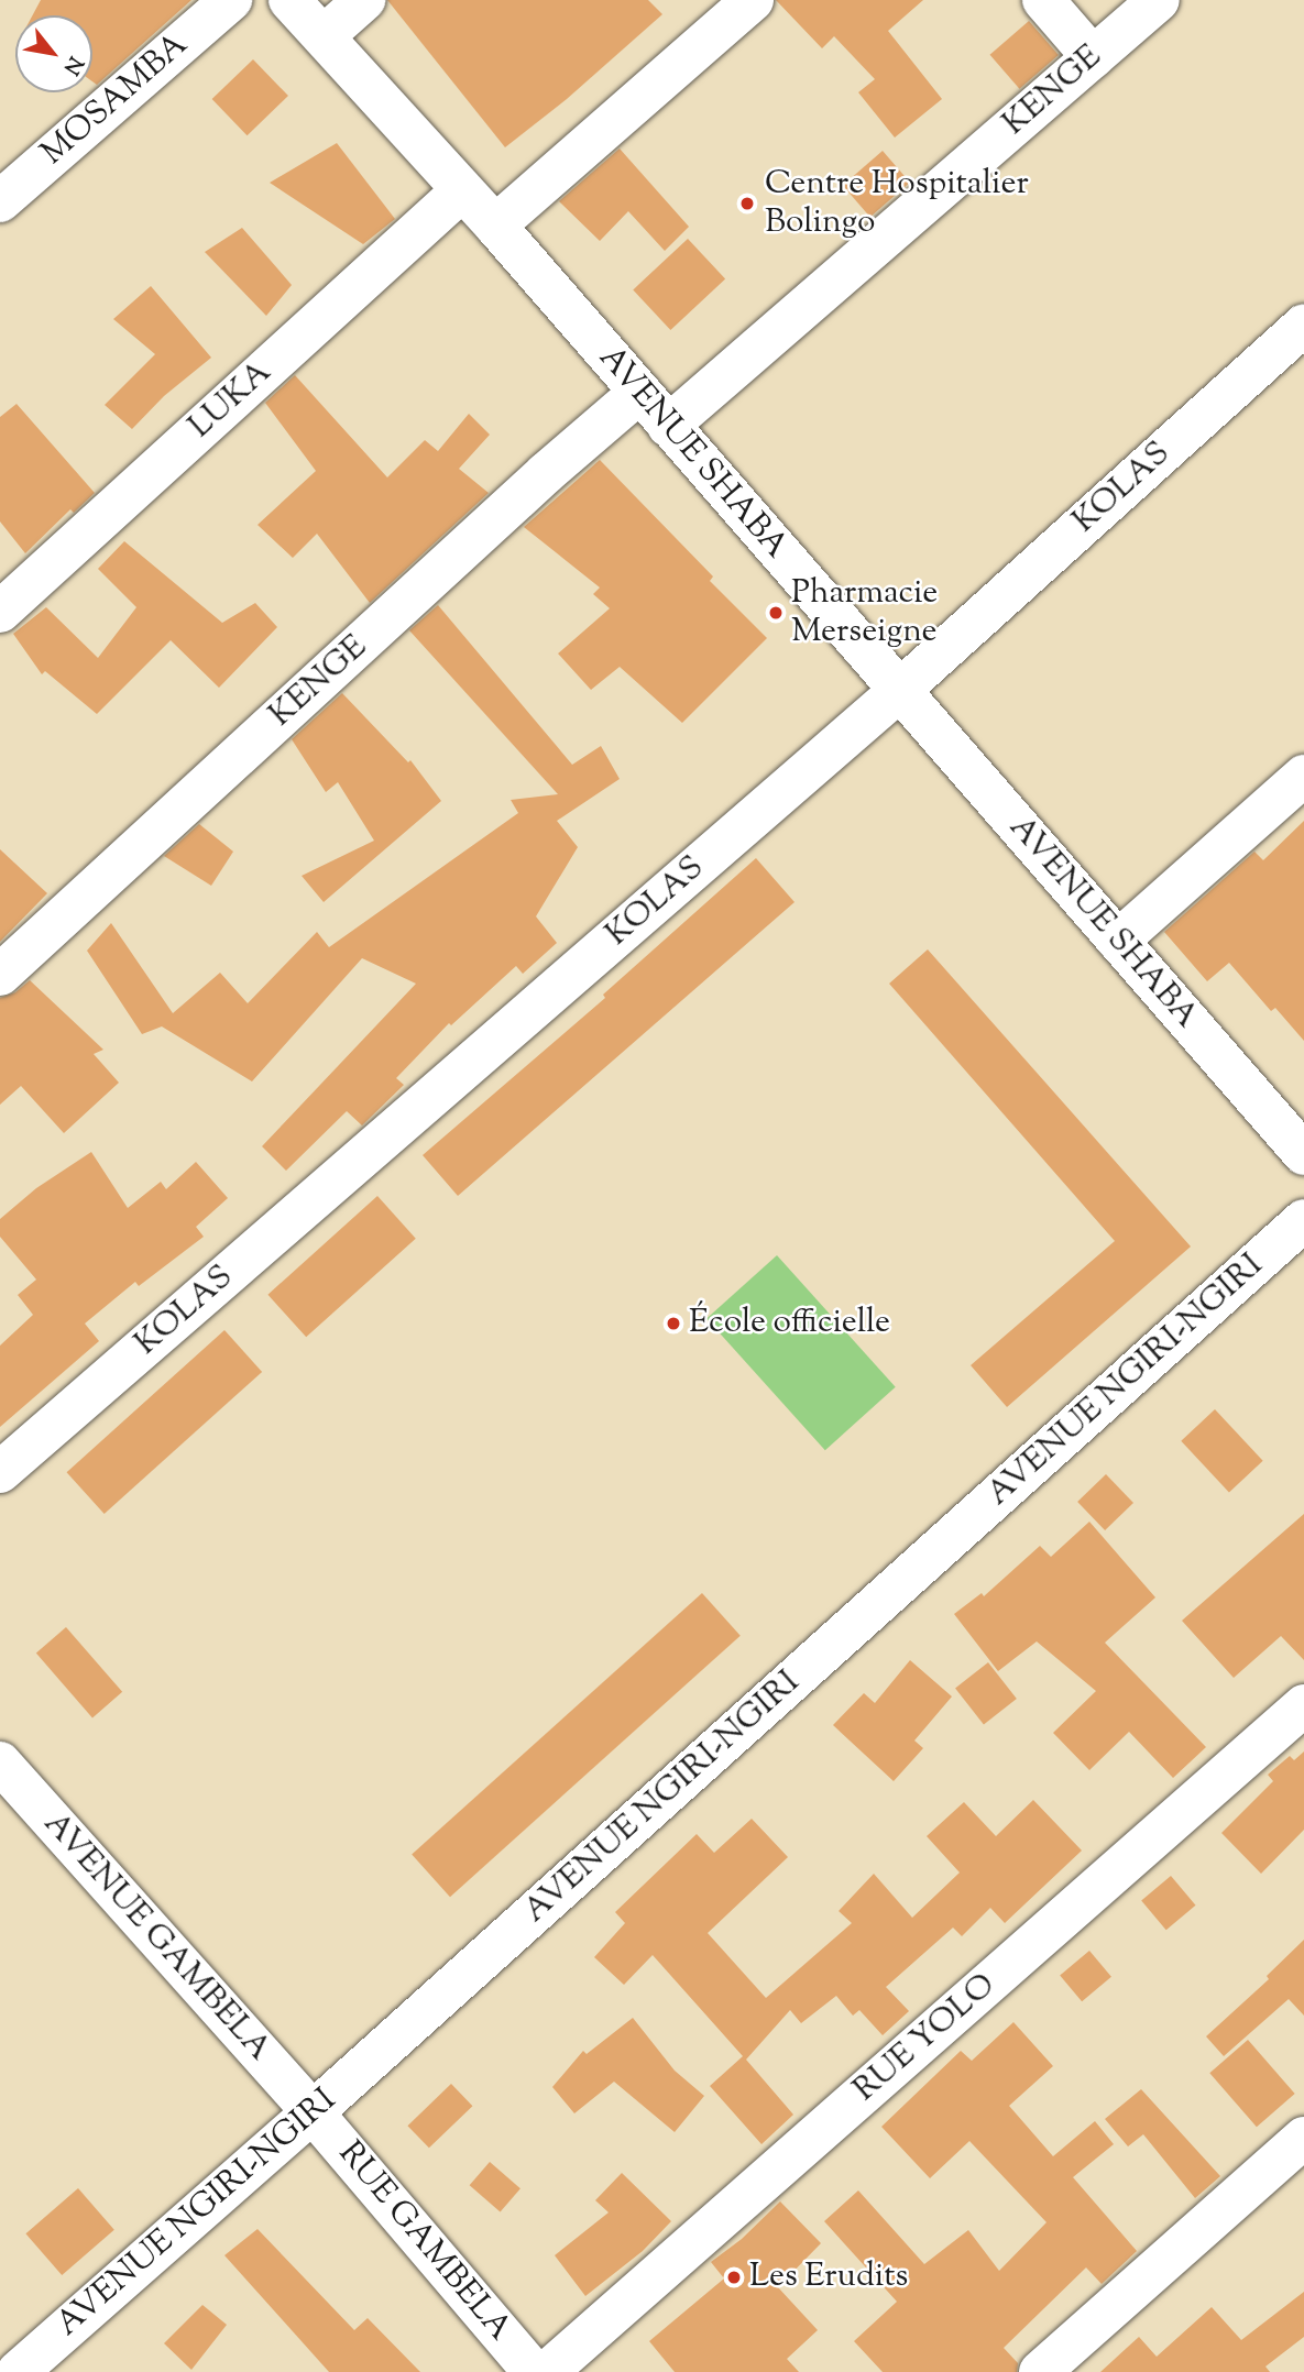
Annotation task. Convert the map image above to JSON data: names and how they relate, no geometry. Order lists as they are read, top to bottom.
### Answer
{
  "streets": {
    "street": [
      "KENGE",
      "MOSAMBA",
      "LUKA",
      "AVENUE SHABA",
      "KOLAS",
      "AVENUE NGIRI-NGIRI",
      "AVENUE GAMBELA",
      "RUE YOLO",
      "RUE GAMBELA"
    ]
  },
  "crossings": [
    ["KENGE", "AVENUE SHABA"],
    ["LUKA", "AVENUE SHABA"],
    ["AVENUE SHABA", "KOLAS"],
    ["AVENUE NGIRI-NGIRI", "AVENUE GAMBELA"],
    ["AVENUE NGIRI-NGIRI", "RUE GAMBELA"],
    ["AVENUE GAMBELA", "RUE GAMBELA"]
  ],
  "places": [
    "Centre Hospitalier Bolingo",
    "Pharmacie Merseigne",
    "École officielle",
    "Les Erudits"
  ],
  "north": "bottom right"
}
